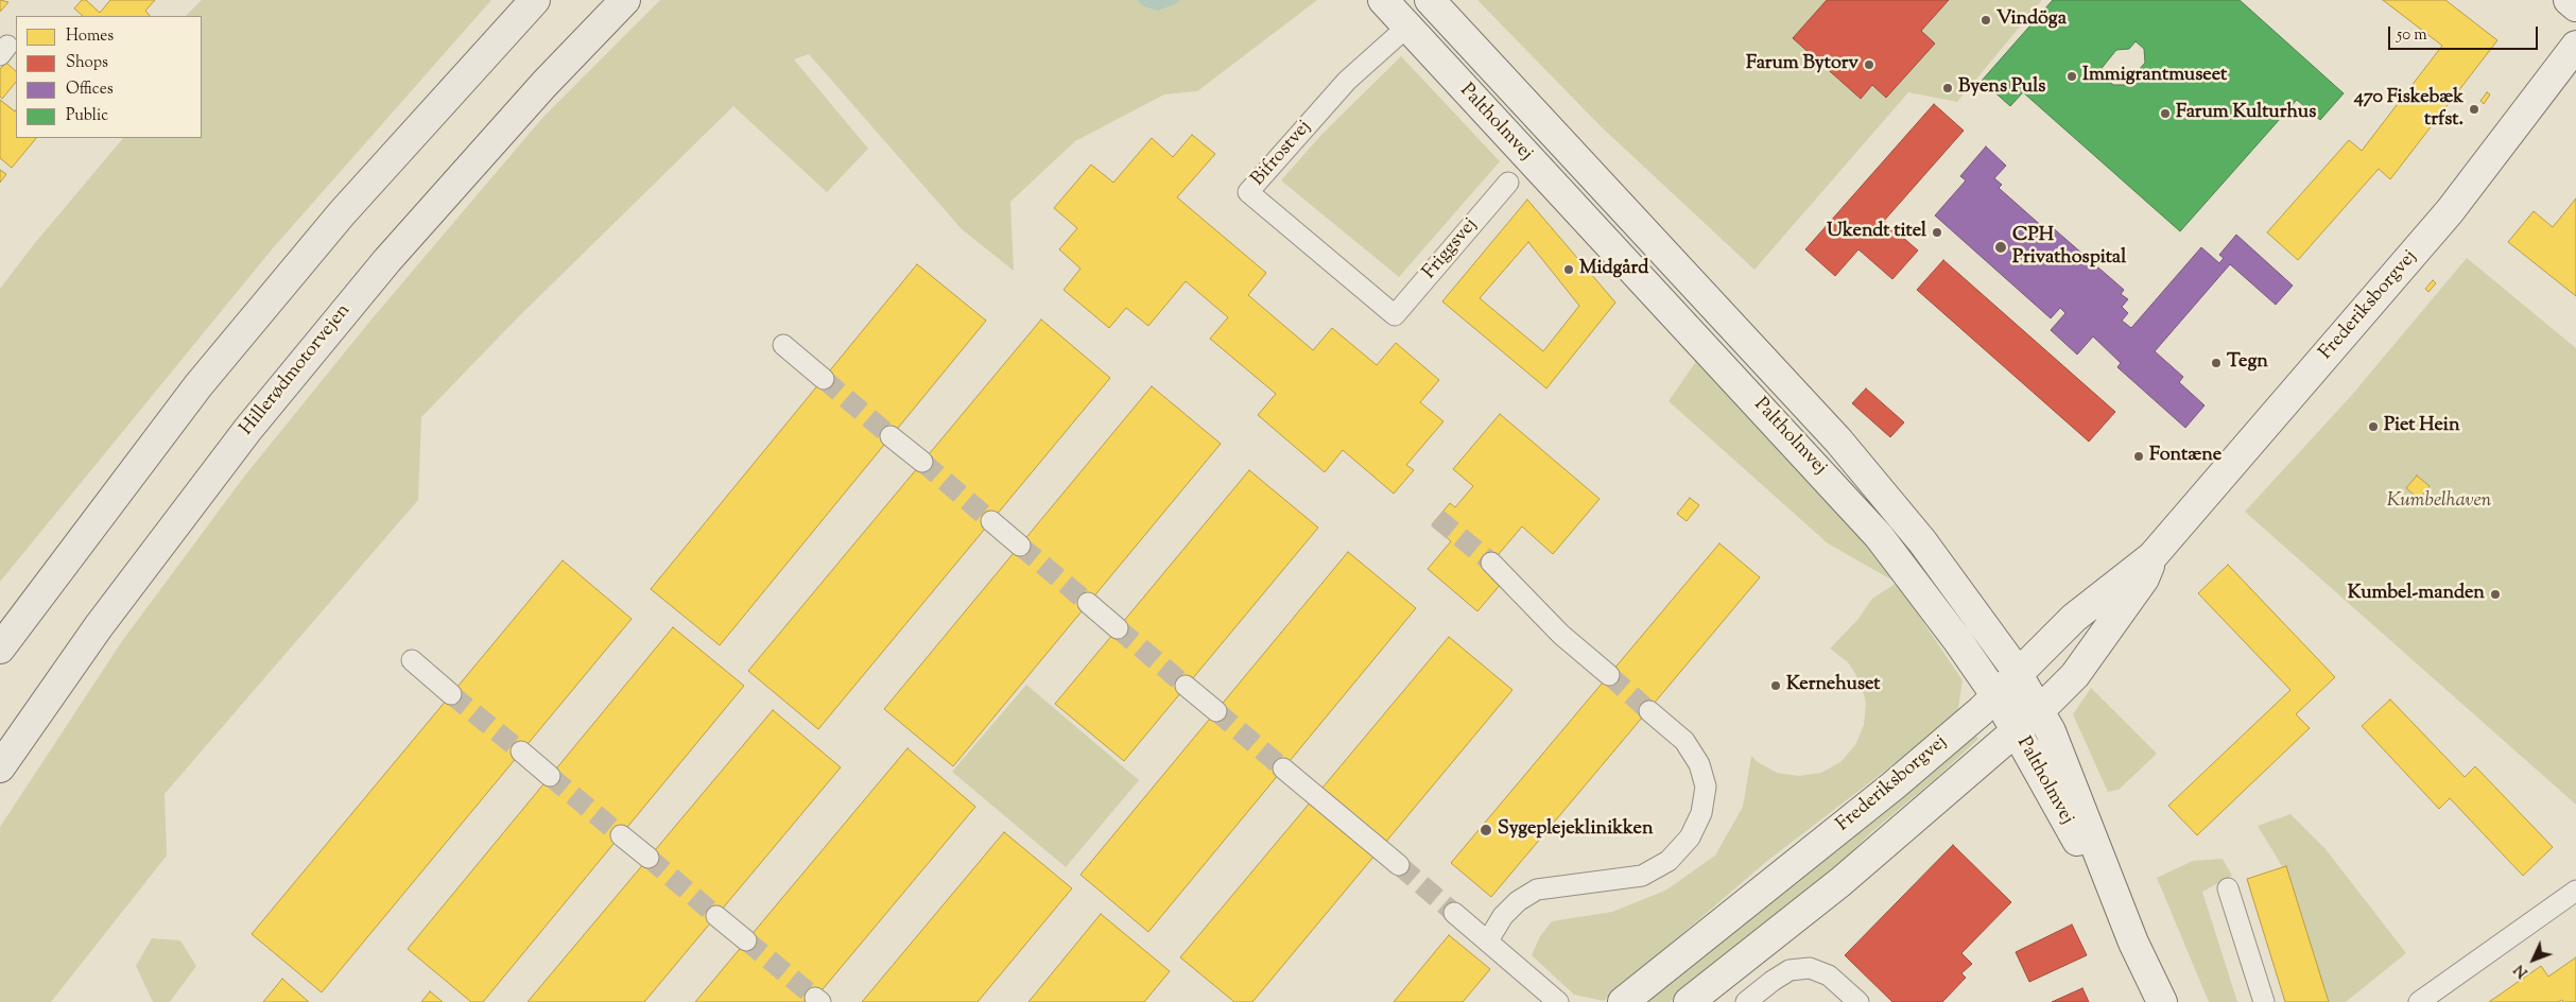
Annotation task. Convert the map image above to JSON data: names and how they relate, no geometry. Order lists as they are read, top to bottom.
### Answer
{
  "streets": {
    "highway": ["Hillerødmotorvejen"],
    "street": [
      "Paltholmvej",
      "Bifrostvej",
      "Friggsvej",
      "Frederiksborgvej"
    ]
  },
  "crossings": [
    ["Paltholmvej", "Bifrostvej"],
    ["Paltholmvej", "Frederiksborgvej"],
    ["Bifrostvej", "Friggsvej"]
  ],
  "parks": ["Kumbelhaven"],
  "places": [
    "Vindöga",
    "Farum Bytorv",
    "Immigrantmuseet",
    "Byens Puls",
    "470 Fiskebæk trfst.",
    "Farum Kulturhus",
    "Ukendt titel",
    "CPH Privathospital",
    "Midgård",
    "Tegn",
    "Piet Hein",
    "Fontæne",
    "Kumbel-manden",
    "Kernehuset",
    "Sygeplejeklinikken"
  ],
  "legend": [
    "Homes",
    "Shops",
    "Offices",
    "Public"
  ],
  "scale_bar": "50 m",
  "north": "bottom left"
}
